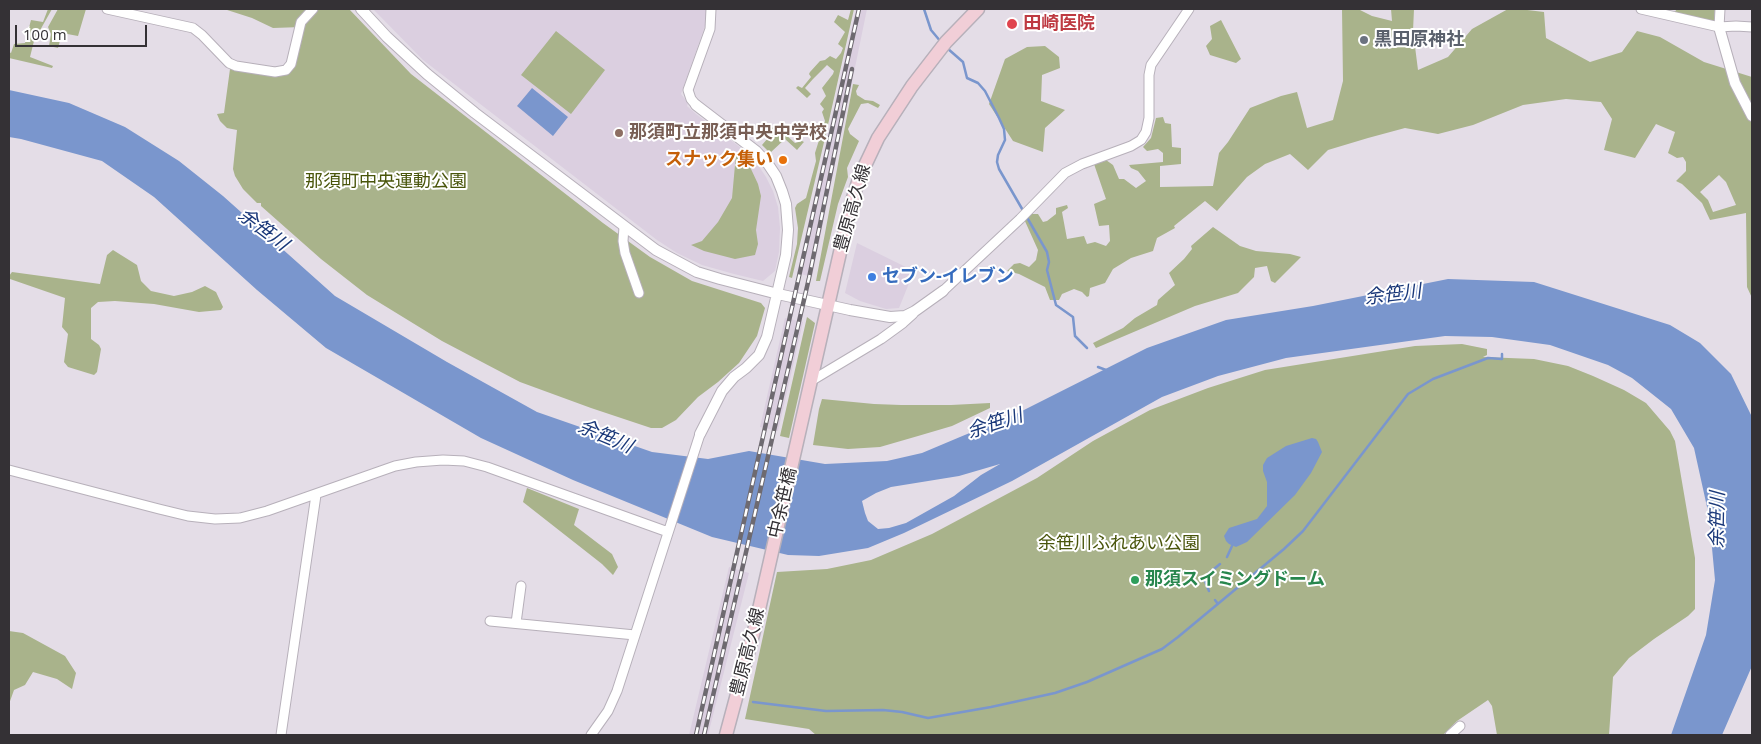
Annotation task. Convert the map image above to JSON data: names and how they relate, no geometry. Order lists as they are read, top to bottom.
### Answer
{
  "streets": {
    "main road": ["豊原高久線", "中余笹橋"]
  },
  "crossings": [
    ["豊原高久線", "中余笹橋"]
  ],
  "water": ["余笹川"],
  "parks": ["那須町中央運動公園", "余笹川ふれあい公園"],
  "places": [
    "田崎医院",
    "黒田原神社",
    "那須町立那須中央中学校",
    "スナック集い",
    "セブン-イレブン",
    "那須スイミングドーム"
  ],
  "scale_bar": "100 m"
}
